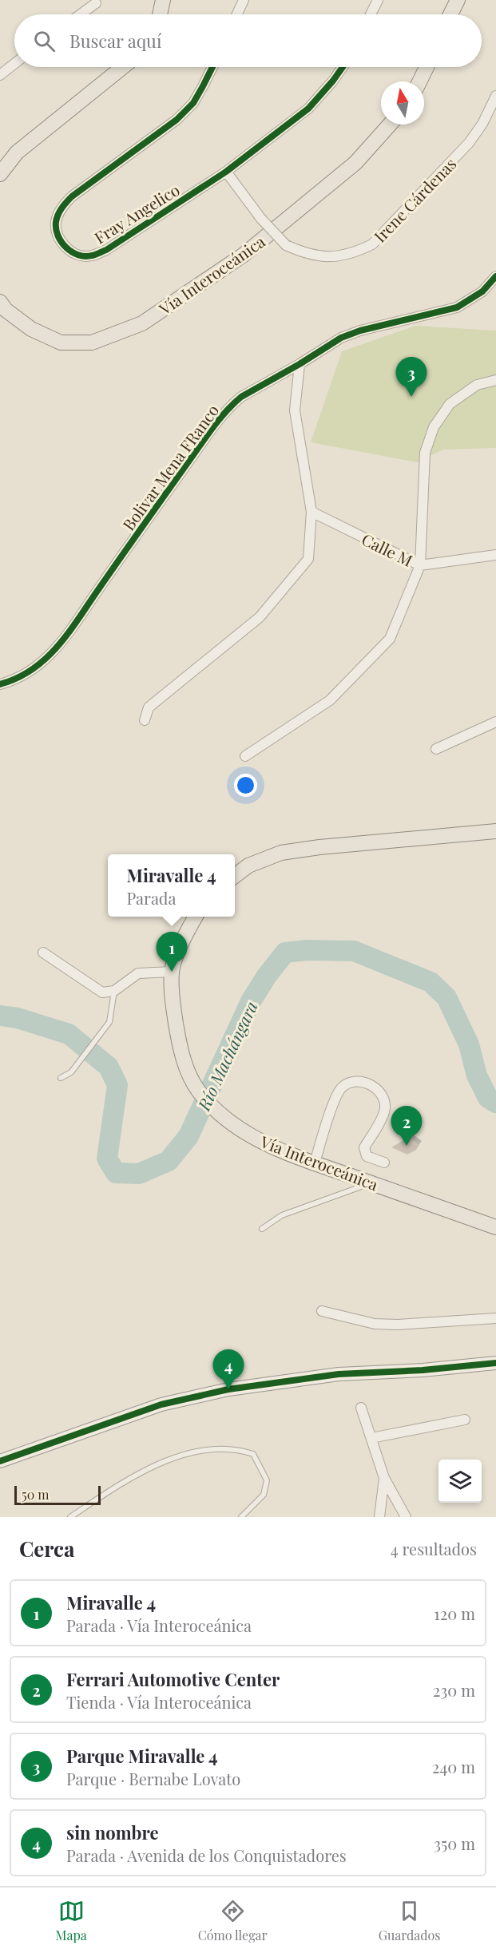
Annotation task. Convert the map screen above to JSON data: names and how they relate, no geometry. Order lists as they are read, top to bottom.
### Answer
{
  "streets": {
    "main road": ["Vía Interoceánica"],
    "street": [
      "Irene Cárdenas",
      "Fray Angelico",
      "Bolivar Mena FRanco",
      "Calle M"
    ]
  },
  "crossings": [
    ["Irene Cárdenas", "Fray Angelico"]
  ],
  "water": ["Río Machángara"],
  "scale_bar": "50 m",
  "north": "top",
  "page": {
    "search": "Buscar aquí",
    "pins": [
      "3",
      "1",
      "2",
      "4"
    ],
    "popup": ["Miravalle 4", "Parada"],
    "scale": "50 m",
    "heading": ["Cerca", "4 resultados"],
    "list": [
      {
        "mark": "1",
        "name": "Miravalle 4",
        "note": "Parada · Vía Interoceánica",
        "value": "120 m"
      },
      {
        "mark": "2",
        "name": "Ferrari Automotive Center",
        "note": "Tienda · Vía Interoceánica",
        "value": "230 m"
      },
      {
        "mark": "3",
        "name": "Parque Miravalle 4",
        "note": "Parque · Bernabe Lovato",
        "value": "240 m"
      },
      {
        "mark": "4",
        "name": "sin nombre",
        "note": "Parada · Avenida de los Conquistadores",
        "value": "350 m"
      }
    ],
    "nav": ["Mapa", "Cómo llegar", "Guardados"]
  }
}
